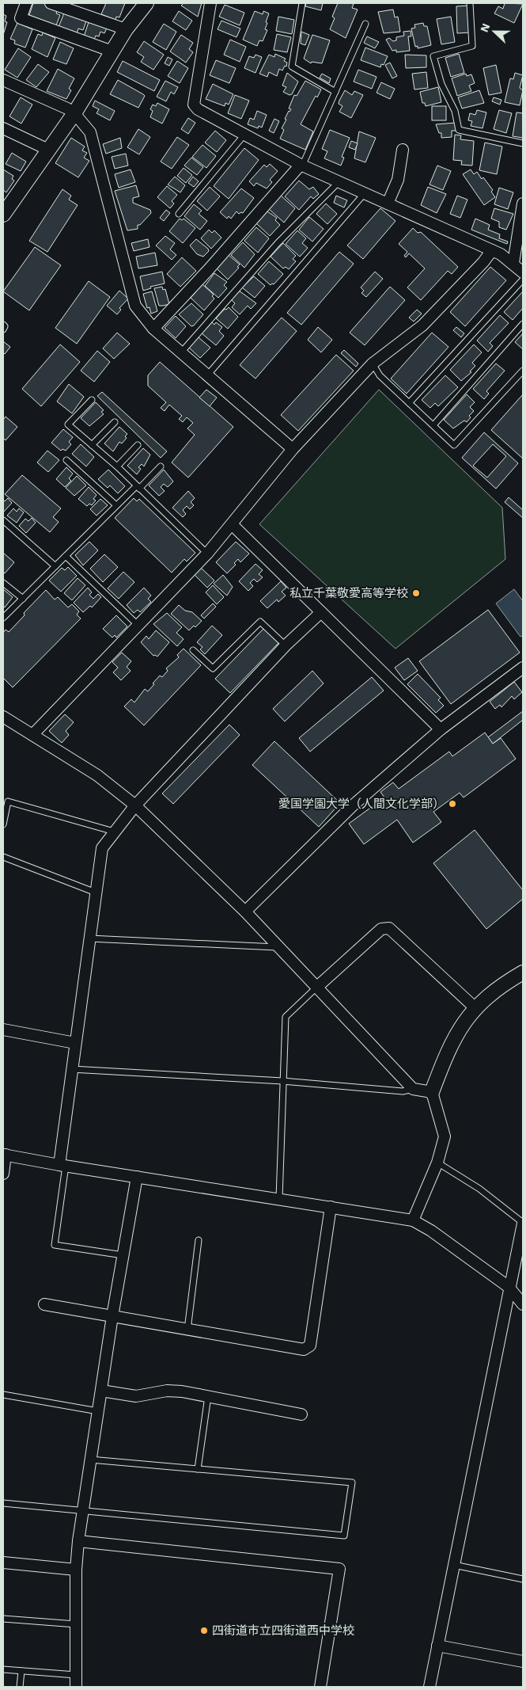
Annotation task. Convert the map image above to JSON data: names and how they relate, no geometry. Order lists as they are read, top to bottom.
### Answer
{
  "places": ["私立千葉敬愛高等学校", "愛国学園大学（人間文化学部）", "四街道市立四街道西中学校"],
  "north": "left"
}
